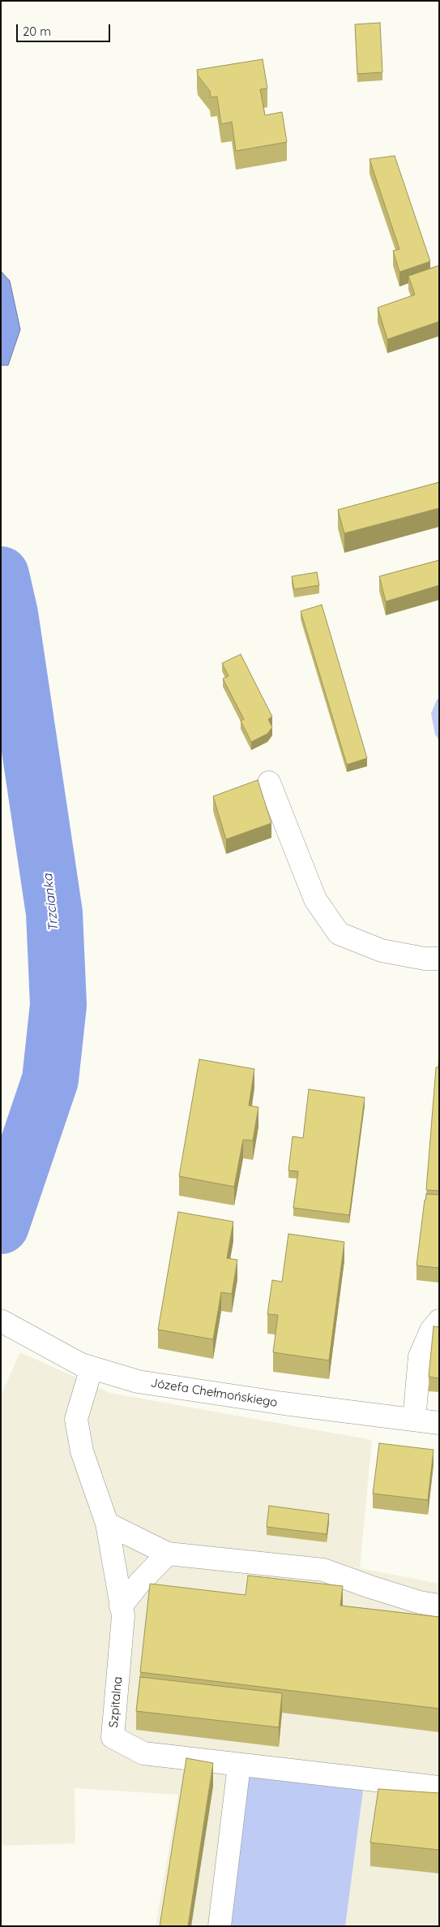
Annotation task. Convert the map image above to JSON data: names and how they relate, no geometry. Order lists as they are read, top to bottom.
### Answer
{
  "streets": {
    "street": ["Józefa Chełmońskiego", "Szpitalna"]
  },
  "crossings": [
    ["Józefa Chełmońskiego", "Szpitalna"]
  ],
  "water": ["Trzcianka"],
  "scale_bar": "20 m"
}
